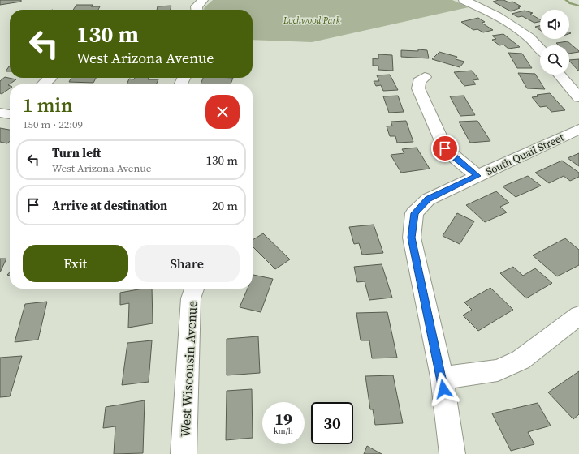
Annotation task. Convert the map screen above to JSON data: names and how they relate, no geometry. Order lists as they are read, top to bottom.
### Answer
{
  "streets": {
    "street": ["South Quail Street", "West Wisconsin Avenue"]
  },
  "parks": ["Lochwood Park"],
  "page": {
    "turn": ["130 m", "West Arizona Avenue"],
    "heading": ["1 min", "150 m · 22:09"],
    "list": [
      {
        "name": "Turn left",
        "note": "West Arizona Avenue",
        "value": "130 m"
      },
      {
        "name": "Arrive at destination",
        "value": "20 m"
      }
    ],
    "buttons": ["Exit", "Share"],
    "speed": "19 km/h",
    "limit": "30"
  }
}
